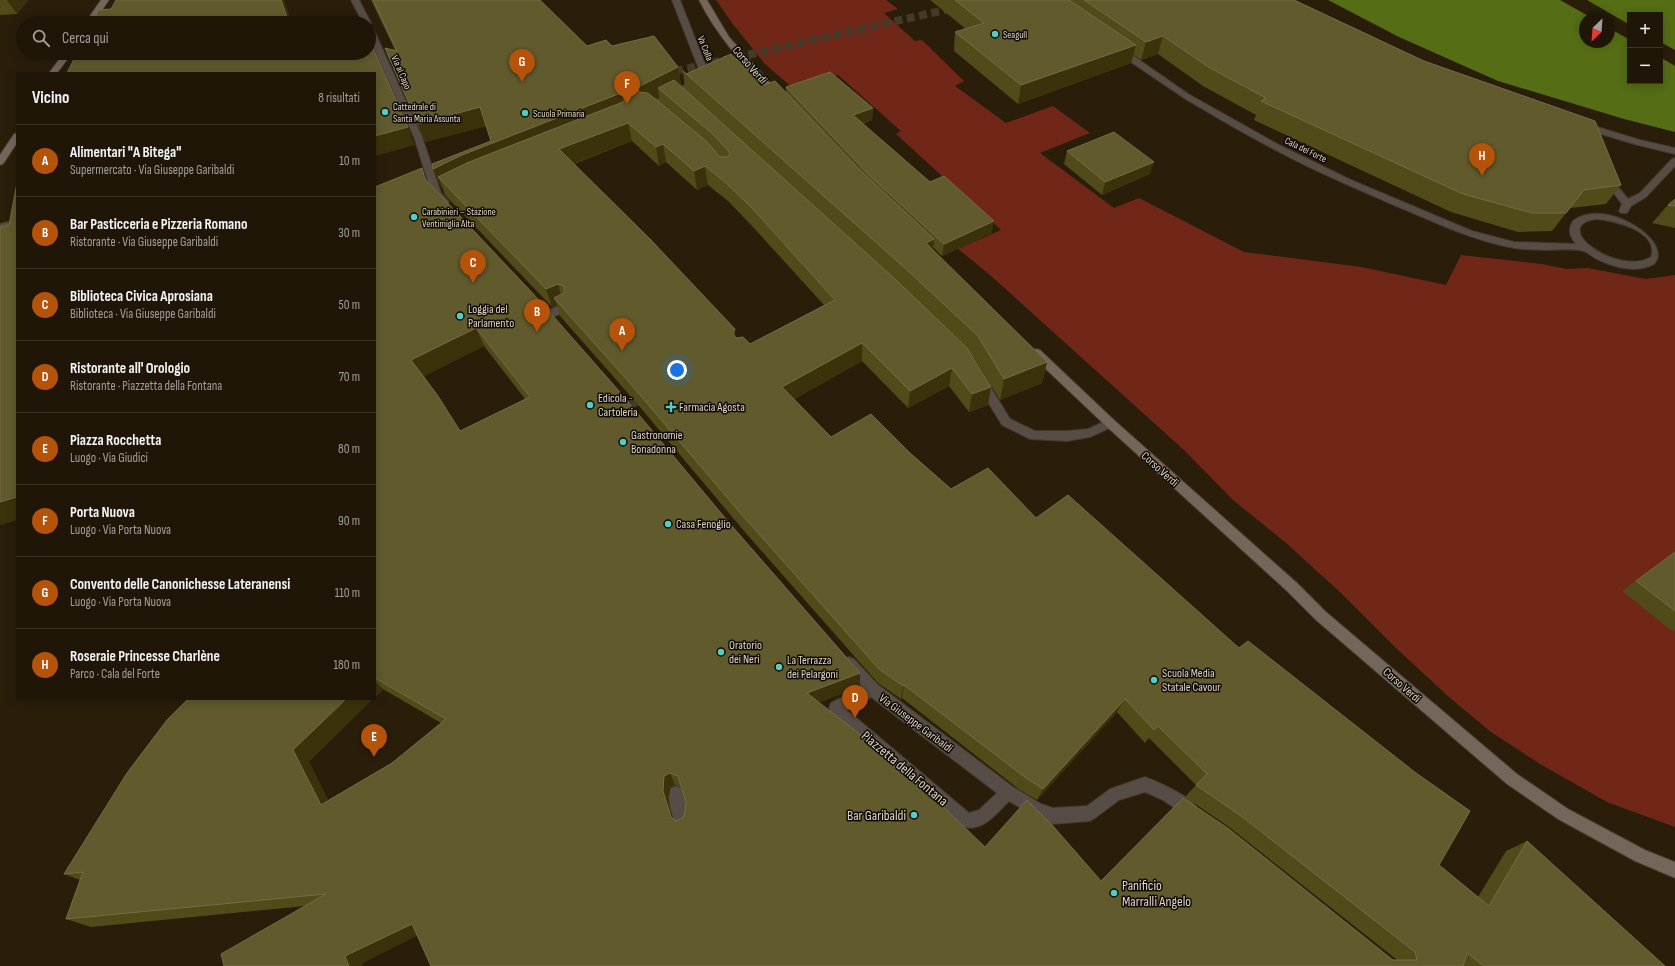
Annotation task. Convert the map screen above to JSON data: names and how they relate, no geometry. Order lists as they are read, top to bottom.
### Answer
{
  "streets": {
    "main road": ["Corso Verdi"],
    "street": [
      "Va Colla",
      "Via al Capo",
      "Cala del Forte",
      "Via Giuseppe Garibaldi",
      "Piazzetta della Fontana"
    ]
  },
  "crossings": [
    ["Via Giuseppe Garibaldi", "Piazzetta della Fontana"]
  ],
  "places": {
    "other": [
      "Seagull",
      "Cattedrale di Santa Maria Assunta",
      "Scuola Primaria",
      "Carabinieri – Stazione Ventimiglia Alta",
      "Loggia del Parlamento",
      "Edicola - Cartoleria",
      "Gastronomie Bonadonna",
      "Casa Fenoglio",
      "Oratorio dei Neri",
      "La Terrazza dei Pelargoni",
      "Scuola Media Statale Cavour",
      "Bar Garibaldi",
      "Panificio Marralli Angelo"
    ],
    "health": ["Farmacia Agosta"]
  },
  "north": "bottom left",
  "page": {
    "map_buttons": ["+", "−"],
    "search": "Cerca qui",
    "pins": [
      "G",
      "F",
      "H",
      "C",
      "B",
      "A",
      "D",
      "E"
    ],
    "heading": ["Vicino", "8 risultati"],
    "list": [
      {
        "mark": "A",
        "name": "Alimentari \"A Bitega\"",
        "note": "Supermercato · Via Giuseppe Garibaldi",
        "value": "10 m"
      },
      {
        "mark": "B",
        "name": "Bar Pasticceria e Pizzeria Romano",
        "note": "Ristorante · Via Giuseppe Garibaldi",
        "value": "30 m"
      },
      {
        "mark": "C",
        "name": "Biblioteca Civica Aprosiana",
        "note": "Biblioteca · Via Giuseppe Garibaldi",
        "value": "50 m"
      },
      {
        "mark": "D",
        "name": "Ristorante all' Orologio",
        "note": "Ristorante · Piazzetta della Fontana",
        "value": "70 m"
      },
      {
        "mark": "E",
        "name": "Piazza Rocchetta",
        "note": "Luogo · Via Giudici",
        "value": "80 m"
      },
      {
        "mark": "F",
        "name": "Porta Nuova",
        "note": "Luogo · Via Porta Nuova",
        "value": "90 m"
      },
      {
        "mark": "G",
        "name": "Convento delle Canonichesse Lateranensi",
        "note": "Luogo · Via Porta Nuova",
        "value": "110 m"
      },
      {
        "mark": "H",
        "name": "Roseraie Princesse Charlène",
        "note": "Parco · Cala del Forte",
        "value": "180 m"
      }
    ]
  }
}
